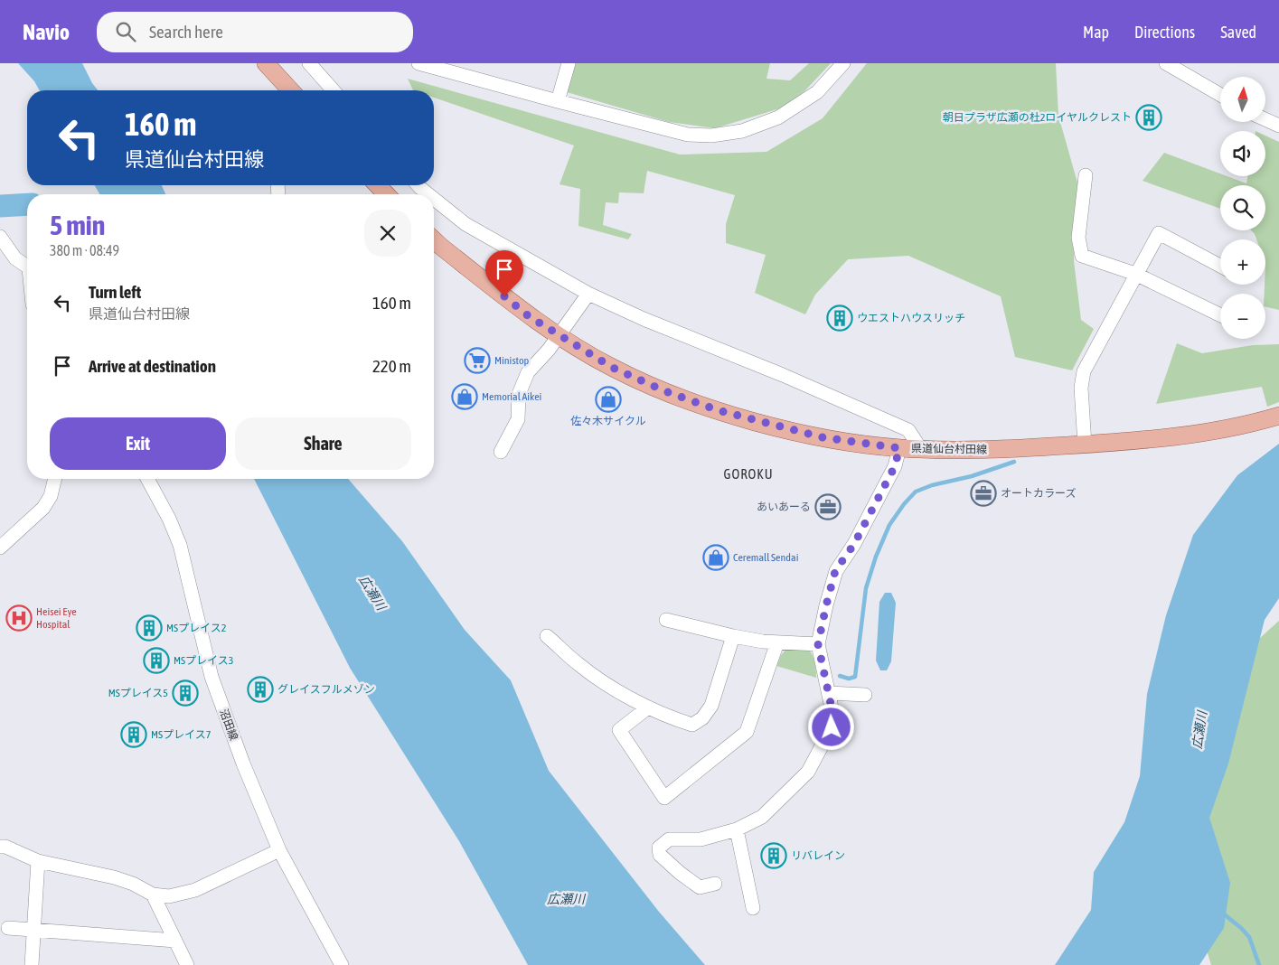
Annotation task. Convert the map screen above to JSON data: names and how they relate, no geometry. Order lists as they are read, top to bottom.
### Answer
{
  "streets": {
    "main road": ["県道仙台村田線"],
    "street": ["沼田線"]
  },
  "districts": ["GOROKU"],
  "water": ["広瀬川"],
  "places": {
    "building": [
      "朝日プラザ広瀬の杜2ロイヤルクレスト",
      "ウエストハウスリッチ",
      "MSプレイス2",
      "MSプレイス3",
      "グレイスフルメゾン",
      "MSプレイス5",
      "MSプレイス7",
      "リバレイン"
    ],
    "supermarket": ["Ministop"],
    "shop": ["Memorial Aikei", "佐々木サイクル", "Ceremall Sendai"],
    "office": ["オートカラーズ", "あいあーる"],
    "hospital": ["Heisei Eye Hospital"]
  },
  "north": "top",
  "page": {
    "header": "Navio",
    "search": "Search here",
    "nav": ["Map", "Directions", "Saved"],
    "map_buttons": ["+", "−"],
    "turn": ["160 m", "県道仙台村田線"],
    "heading": ["5 min", "380 m · 08:49"],
    "list": [
      {
        "name": "Turn left",
        "note": "県道仙台村田線",
        "value": "160 m"
      },
      {
        "name": "Arrive at destination",
        "value": "220 m"
      }
    ],
    "buttons": ["Exit", "Share"]
  }
}
